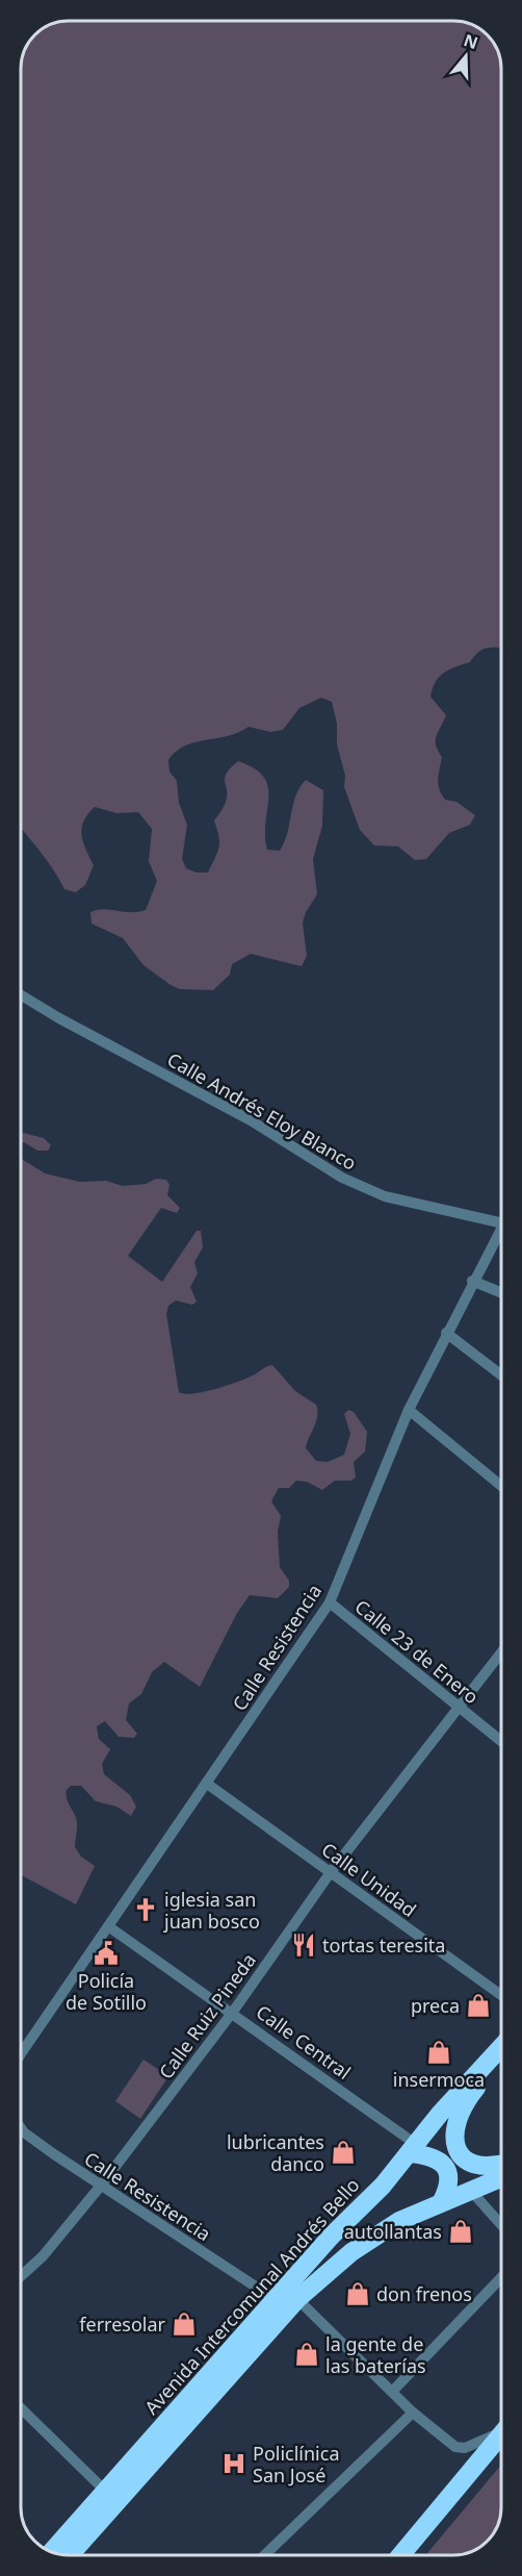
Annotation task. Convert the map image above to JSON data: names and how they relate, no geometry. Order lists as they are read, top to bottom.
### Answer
{
  "streets": {
    "highway": ["Avenida Intercomunal Andrés Bello"],
    "street": [
      "Calle Andrés Eloy Blanco",
      "Calle Resistencia",
      "Calle 23 de Enero",
      "Calle Unidad",
      "Calle Ruiz Pineda",
      "Calle Central"
    ]
  },
  "crossings": [
    ["Calle Resistencia", "Calle 23 de Enero"],
    ["Calle Resistencia", "Calle Unidad"],
    ["Calle Resistencia", "Calle Ruiz Pineda"],
    ["Calle Resistencia", "Calle Central"],
    ["Calle Resistencia", "Avenida Intercomunal Andrés Bello"],
    ["Calle 23 de Enero", "Calle Ruiz Pineda"],
    ["Calle Unidad", "Calle Ruiz Pineda"],
    ["Calle Ruiz Pineda", "Calle Central"],
    ["Calle Central", "Avenida Intercomunal Andrés Bello"]
  ],
  "places": {
    "church": ["iglesia san juan bosco"],
    "restaurant": ["tortas teresita"],
    "public building": ["Policía de Sotillo"],
    "shop": [
      "preca",
      "insermoca",
      "lubricantes danco",
      "autollantas",
      "don frenos",
      "ferresolar",
      "la gente de las baterías"
    ],
    "hospital": ["Policlínica San José"]
  },
  "north": "top"
}
